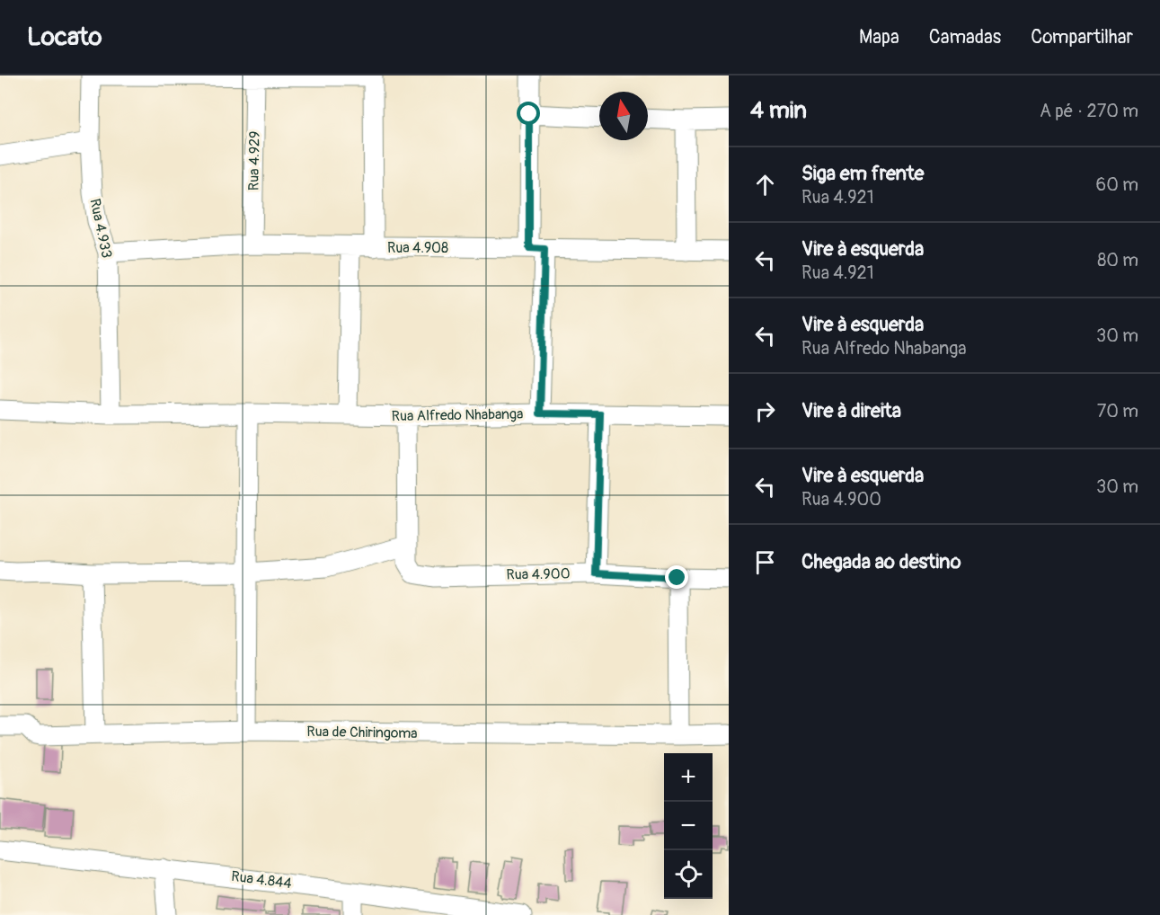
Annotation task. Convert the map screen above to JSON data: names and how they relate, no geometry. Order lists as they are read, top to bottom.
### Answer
{
  "streets": {
    "street": [
      "Rua 4.929",
      "Rua 4.933",
      "Rua 4.908",
      "Rua Alfredo Nhabanga",
      "Rua 4.900",
      "Rua de Chiringoma",
      "Rua 4.844"
    ]
  },
  "crossings": [
    ["Rua 4.929", "Rua 4.908"],
    ["Rua 4.933", "Rua 4.908"],
    ["Rua 4.933", "Rua Alfredo Nhabanga"]
  ],
  "north": "top",
  "page": {
    "header": "Locato",
    "nav": ["Mapa", "Camadas", "Compartilhar"],
    "heading": ["4 min", "A pé · 270 m"],
    "list": [
      ["Siga em frente", "Rua 4.921", "60 m"],
      ["Vire à esquerda", "Rua 4.921", "80 m"],
      ["Vire à esquerda", "Rua Alfredo Nhabanga", "30 m"],
      ["Vire à direita", "70 m"],
      ["Vire à esquerda", "Rua 4.900", "30 m"],
      "Chegada ao destino"
    ],
    "map_buttons": ["+", "−"]
  }
}
